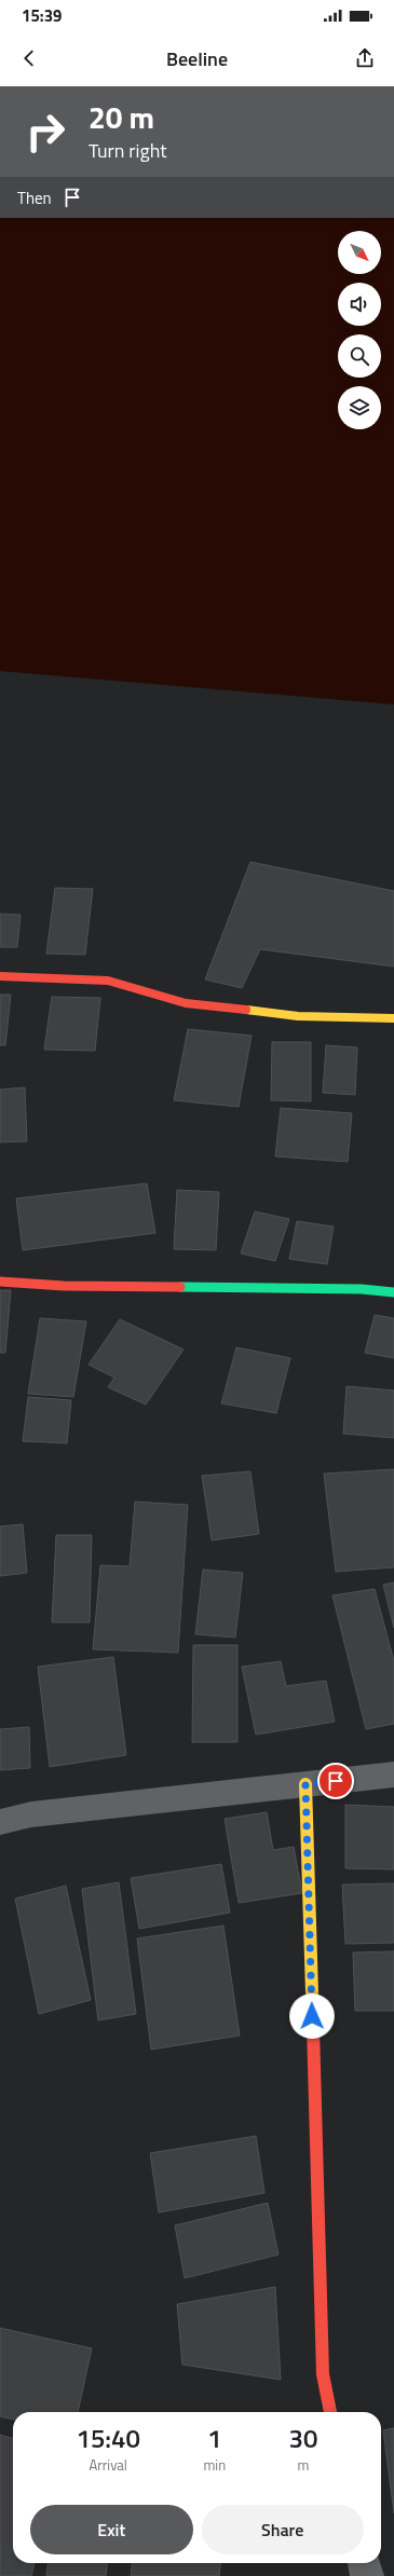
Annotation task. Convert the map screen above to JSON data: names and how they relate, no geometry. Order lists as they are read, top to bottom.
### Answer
{
  "north": "bottom right",
  "page": {
    "status": "15:39",
    "header": "Beeline",
    "turn": ["20 m", "Turn right"],
    "then": "Then",
    "eta": [
      "15:40",
      "Arrival",
      "1",
      "min",
      "30",
      "m"
    ],
    "buttons": ["Exit", "Share"]
  }
}
